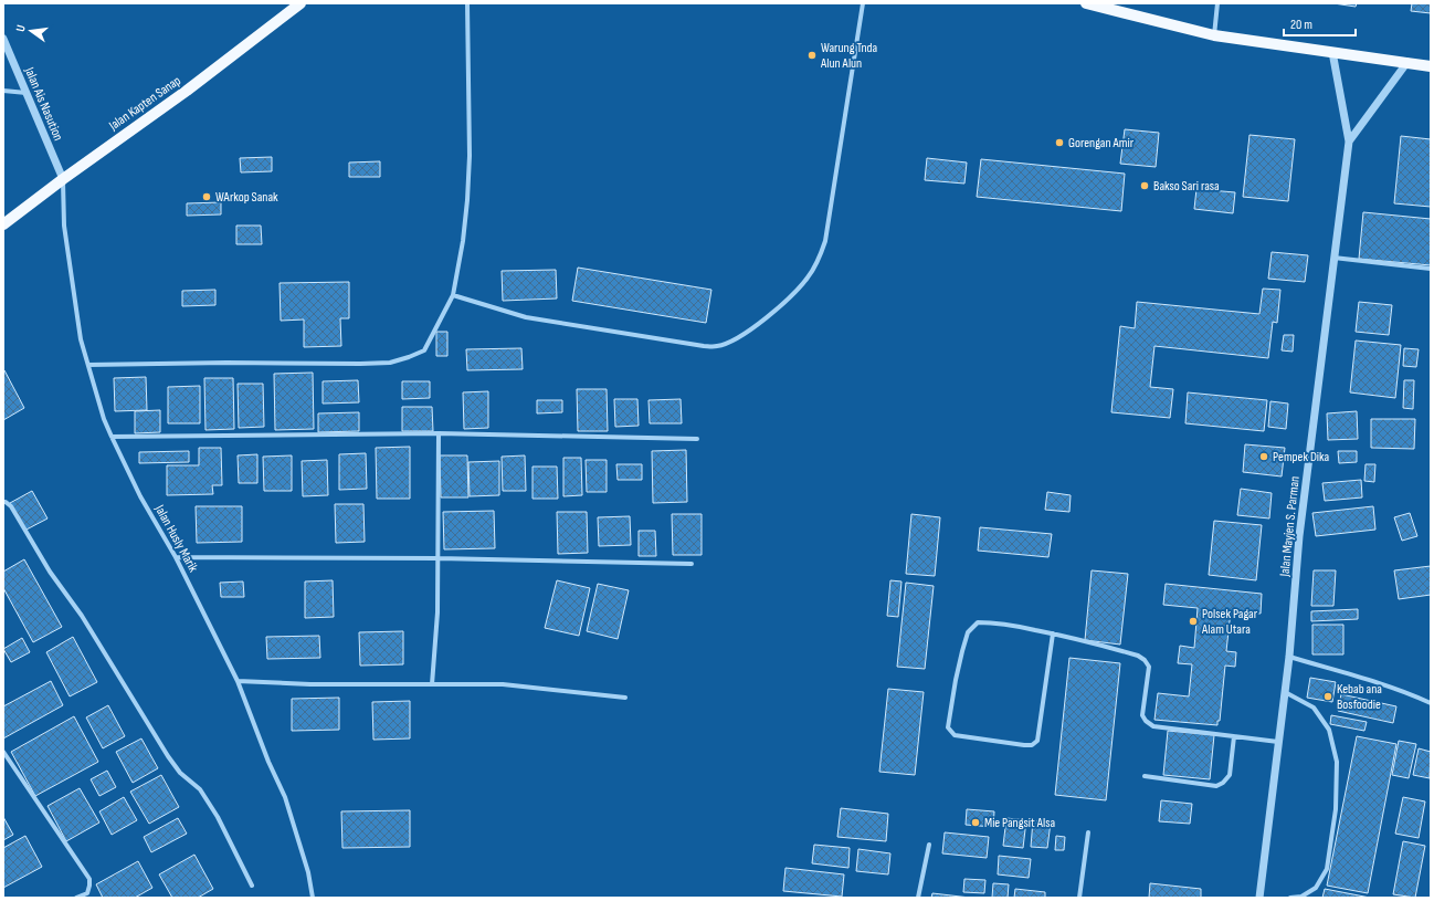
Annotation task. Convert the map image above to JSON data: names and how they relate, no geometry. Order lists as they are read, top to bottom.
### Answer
{
  "streets": {
    "main road": ["Jalan Kapten Sanap"],
    "street": ["Jalan Ais Nasution", "Jalan Mayjen S. Parman", "Jalan Husly Marik"]
  },
  "crossings": [
    ["Jalan Kapten Sanap", "Jalan Ais Nasution"],
    ["Jalan Kapten Sanap", "Jalan Husly Marik"],
    ["Jalan Ais Nasution", "Jalan Husly Marik"]
  ],
  "places": [
    "Warung Tnda Alun Alun",
    "Gorengan Amir",
    "Bakso Sari rasa",
    "WArkop Sanak",
    "Pempek Dika",
    "Polsek Pagar Alam Utara",
    "Kebab ana Bosfoodie",
    "Mie Pangsit Alsa"
  ],
  "scale_bar": "20 m",
  "north": "left"
}
